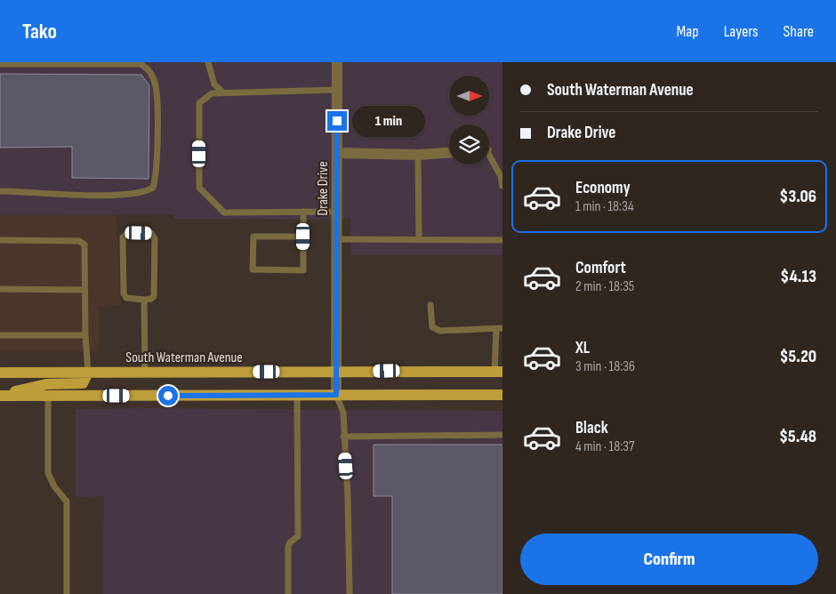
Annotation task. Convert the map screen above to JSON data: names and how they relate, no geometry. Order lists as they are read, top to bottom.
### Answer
{
  "streets": {
    "main road": ["South Waterman Avenue"],
    "street": ["Drake Drive"]
  },
  "crossings": [
    ["Drake Drive", "South Waterman Avenue"]
  ],
  "north": "right",
  "page": {
    "header": "Tako",
    "nav": ["Map", "Layers", "Share"],
    "banner": ["South Waterman Avenue", "Drake Drive"],
    "bubble": "1 min",
    "list": [
      {
        "name": "Economy",
        "note": "1 min · 18:34",
        "value": "$3.06"
      },
      {
        "name": "Comfort",
        "note": "2 min · 18:35",
        "value": "$4.13"
      },
      {
        "name": "XL",
        "note": "3 min · 18:36",
        "value": "$5.20"
      },
      {
        "name": "Black",
        "note": "4 min · 18:37",
        "value": "$5.48"
      }
    ],
    "buttons": "Confirm"
  }
}
